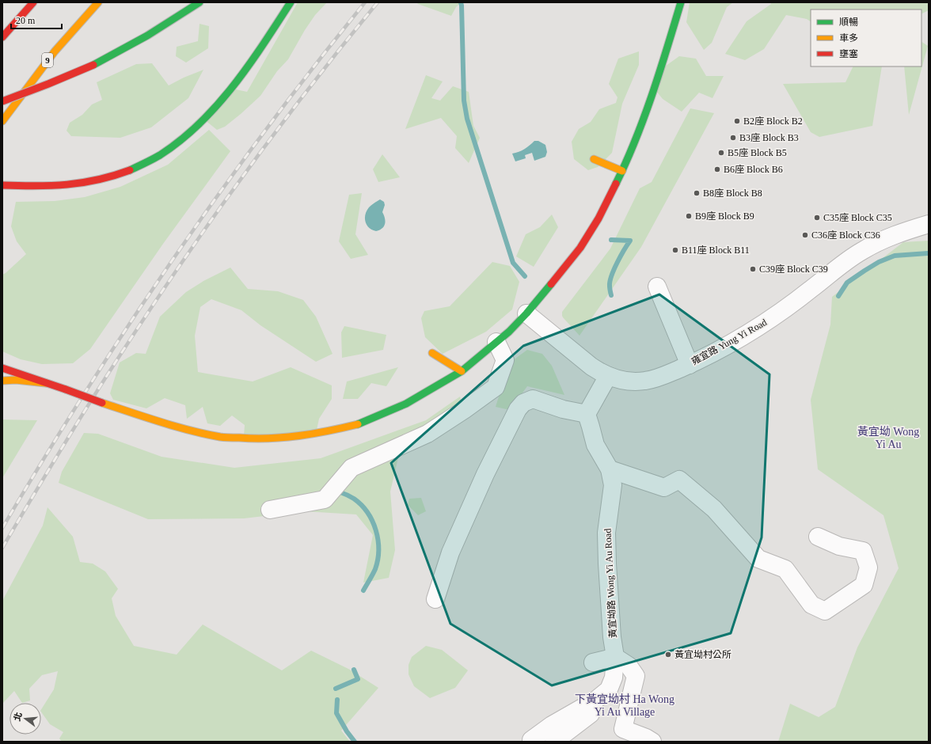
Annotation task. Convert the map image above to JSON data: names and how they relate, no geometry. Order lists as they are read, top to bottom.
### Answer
{
  "streets": {
    "main road": ["9"],
    "street": ["雍宜路 Yung Yi Road", "黃宜坳路 Wong Yi Au Road"]
  },
  "districts": ["黃宜坳 Wong Yi Au", "下黃宜坳村 Ha Wong Yi Au Village"],
  "places": [
    "B2座 Block B2",
    "B3座 Block B3",
    "B5座 Block B5",
    "B6座 Block B6",
    "B8座 Block B8",
    "B9座 Block B9",
    "C35座 Block C35",
    "C36座 Block C36",
    "B11座 Block B11",
    "C39座 Block C39",
    "黃宜坳村公所"
  ],
  "legend": ["順暢", "車多", "壅塞"],
  "scale_bar": "20 m",
  "north": "left"
}
